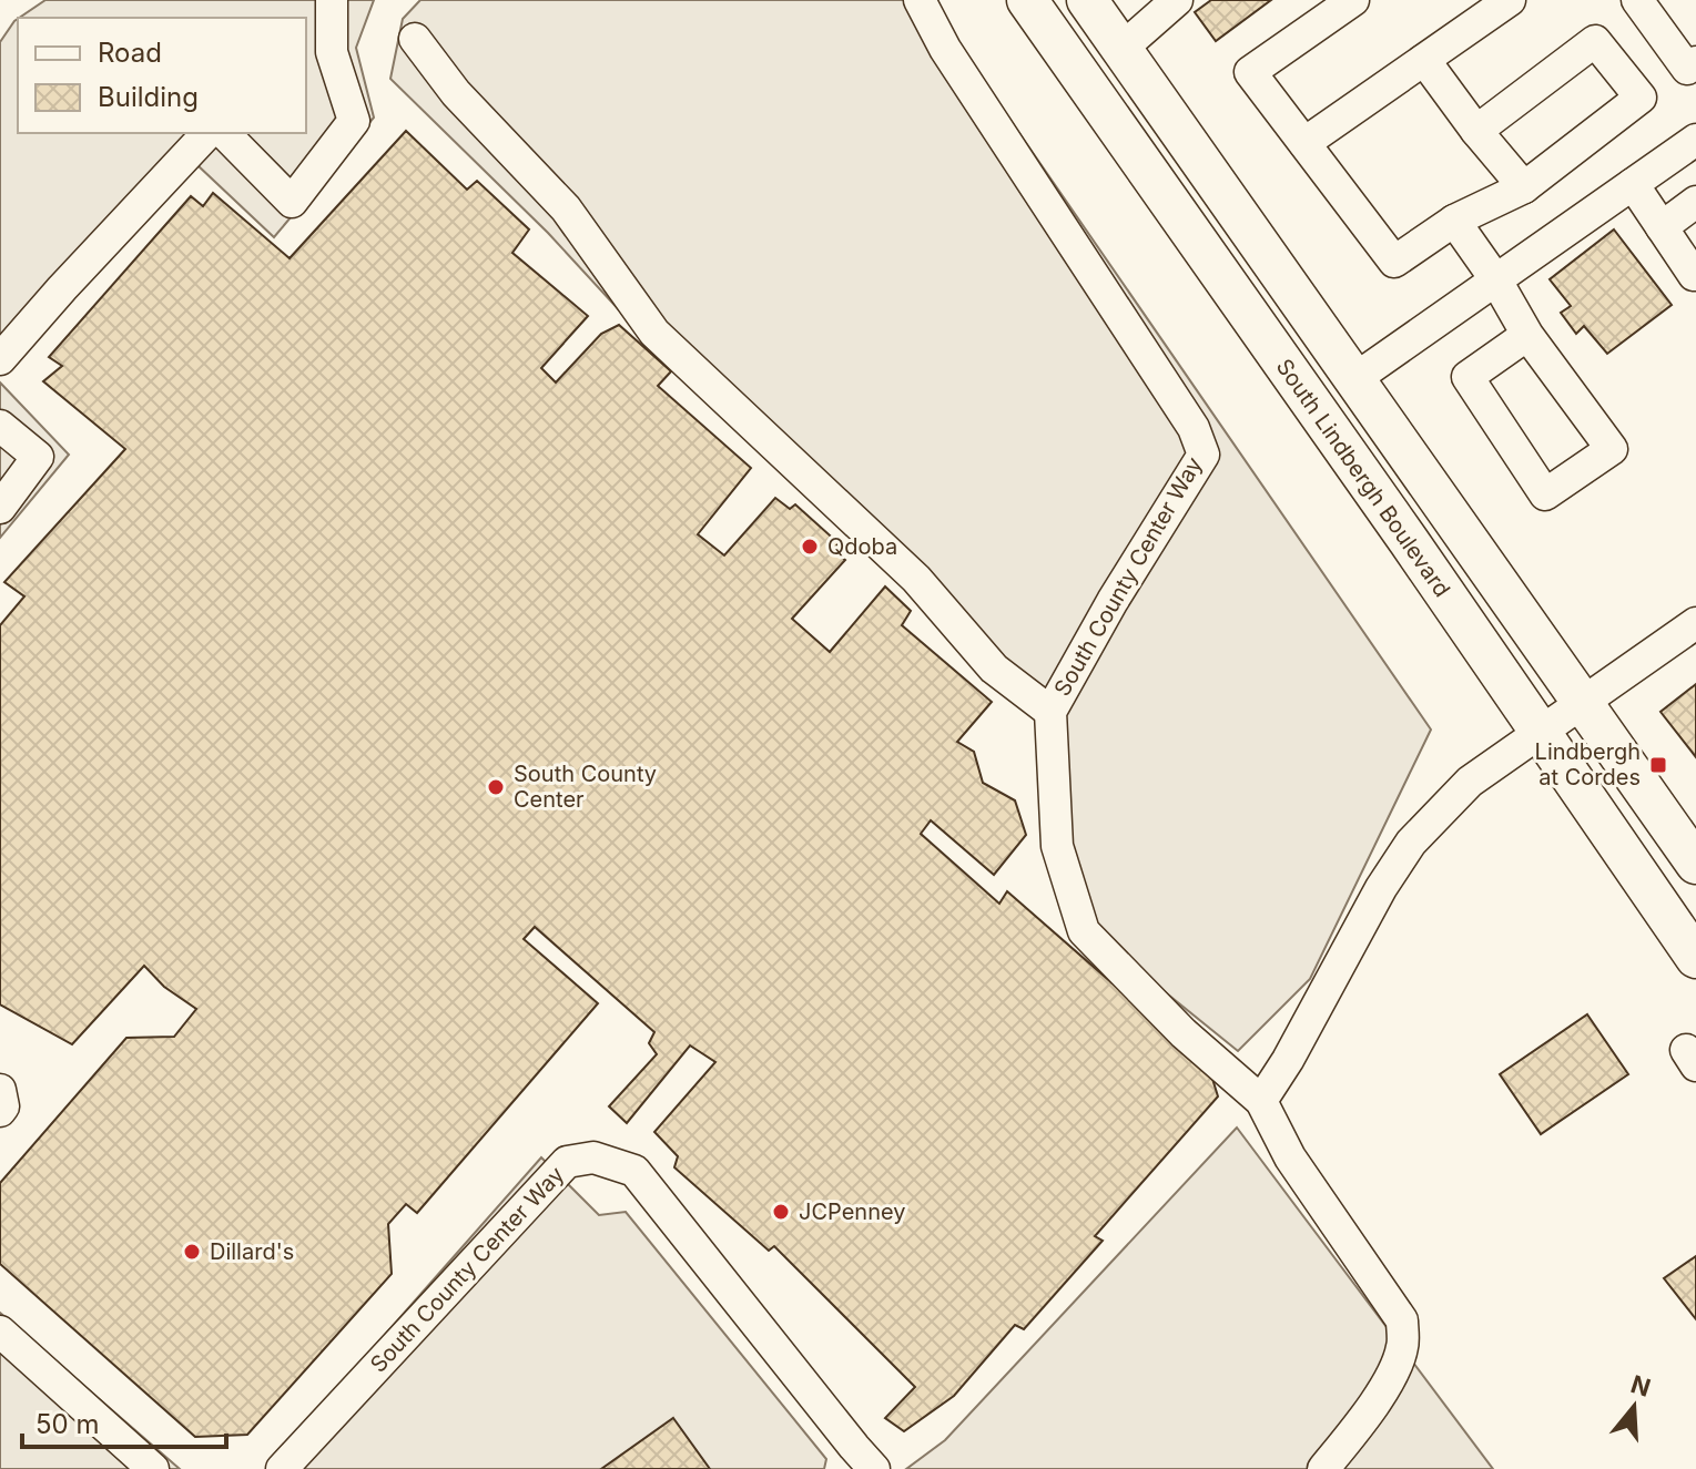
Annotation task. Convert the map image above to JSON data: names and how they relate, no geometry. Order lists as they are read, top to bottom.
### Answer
{
  "streets": {
    "main road": ["South Lindbergh Boulevard"],
    "street": ["South County Center Way"]
  },
  "places": {
    "other": [
      "Qdoba",
      "South County Center",
      "JCPenney",
      "Dillard's"
    ],
    "transit": ["Lindbergh at Cordes"]
  },
  "legend": ["Road", "Building"],
  "scale_bar": "50 m",
  "north": "top"
}
